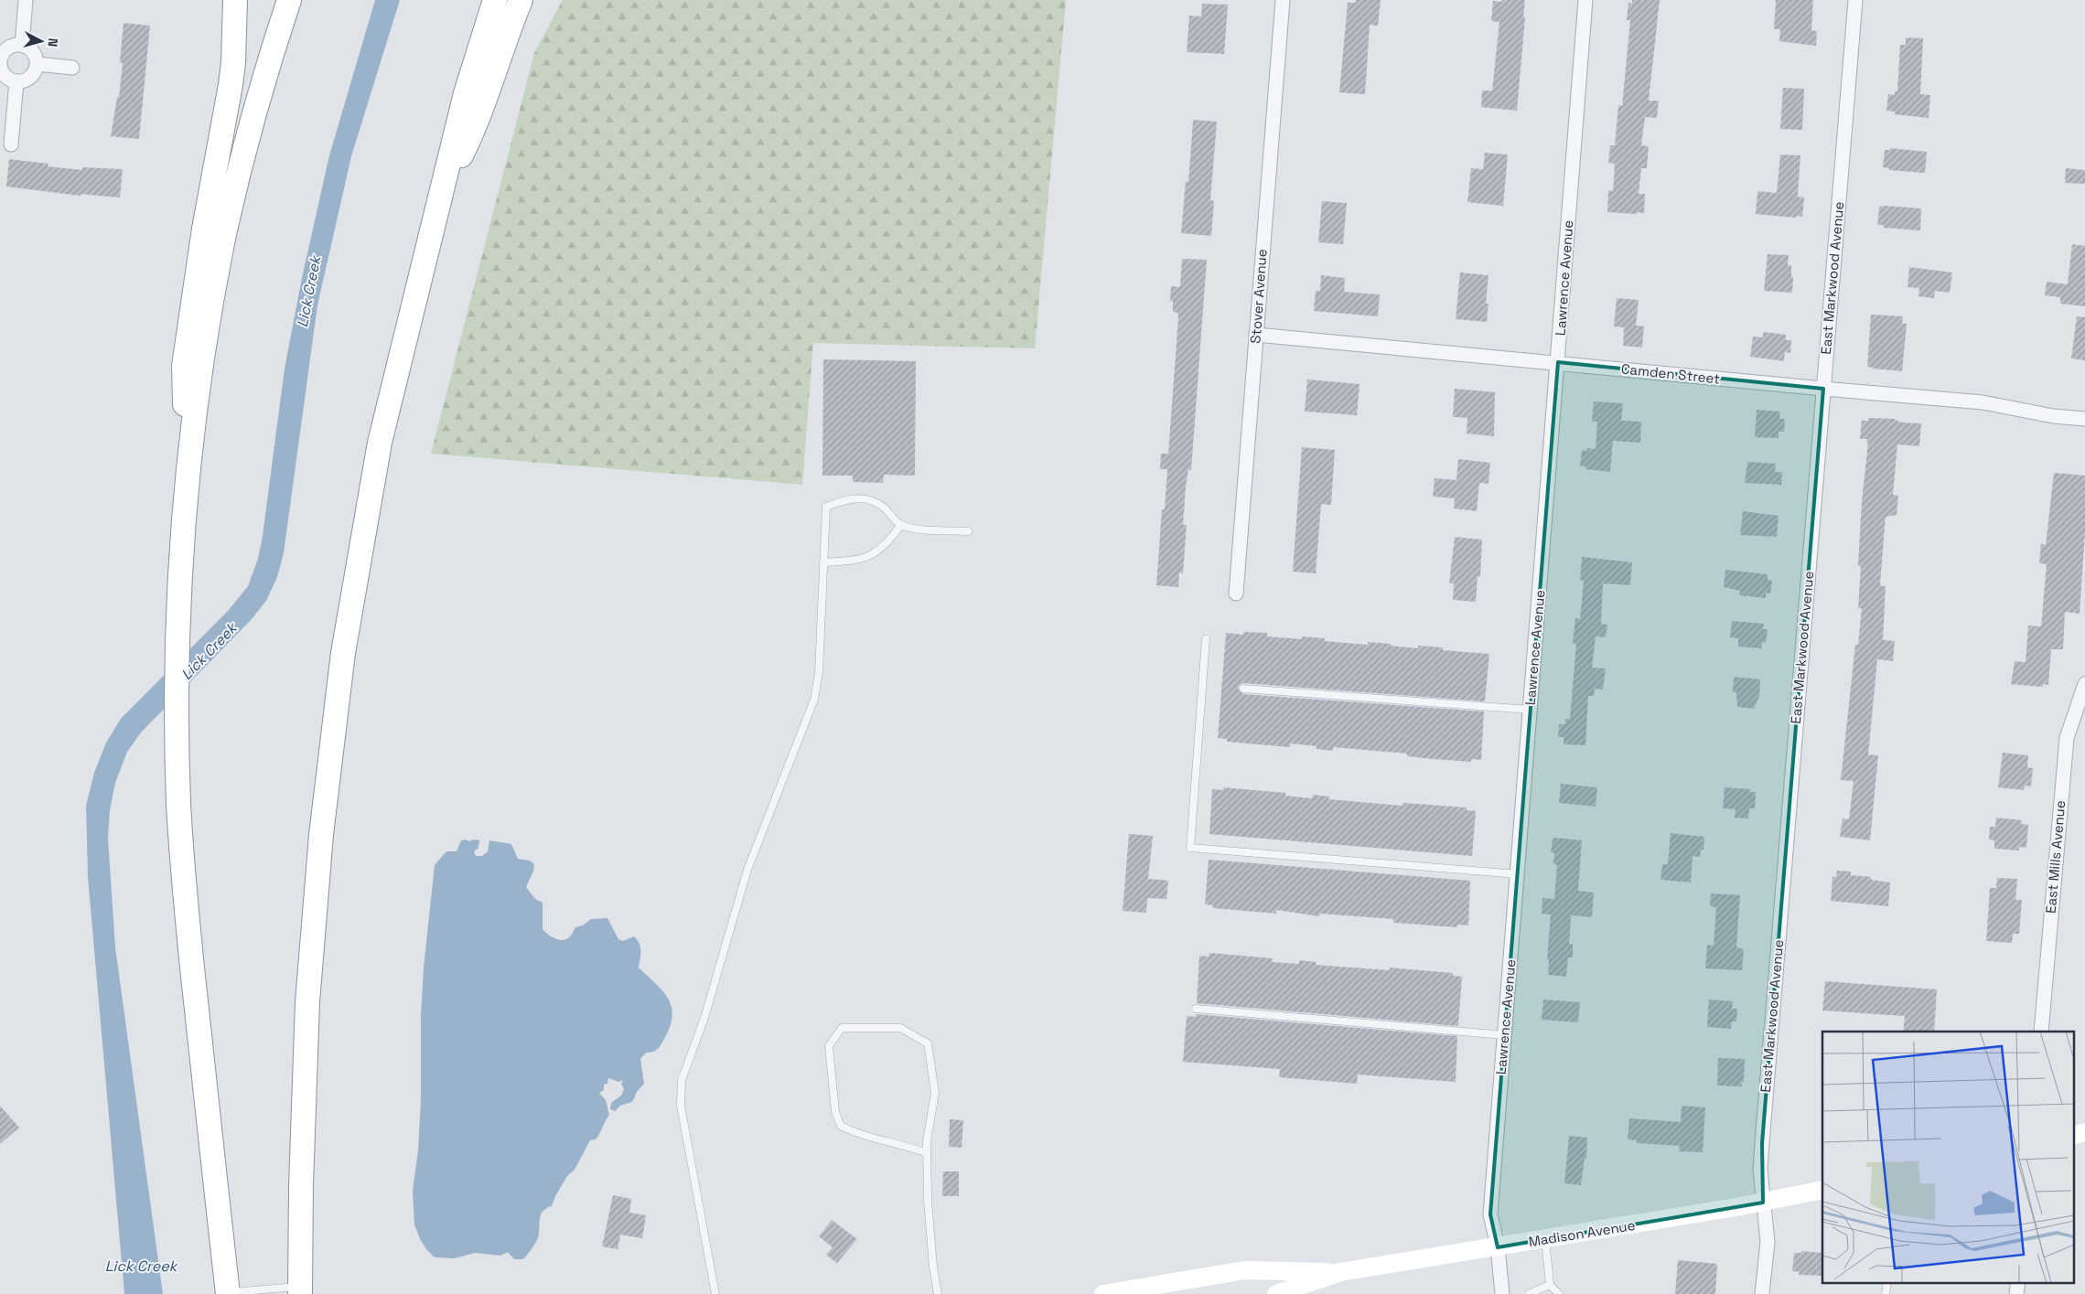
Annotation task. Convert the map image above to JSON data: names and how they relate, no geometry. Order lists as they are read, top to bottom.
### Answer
{
  "streets": {
    "main road": ["Madison Avenue"],
    "street": [
      "Lawrence Avenue",
      "East Markwood Avenue",
      "Stover Avenue",
      "Camden Street",
      "East Mills Avenue"
    ]
  },
  "crossings": [
    ["Lawrence Avenue", "Camden Street"],
    ["Lawrence Avenue", "Madison Avenue"],
    ["East Markwood Avenue", "Camden Street"],
    ["East Markwood Avenue", "Madison Avenue"],
    ["Stover Avenue", "Camden Street"]
  ],
  "water": ["Lick Creek"],
  "north": "right"
}
